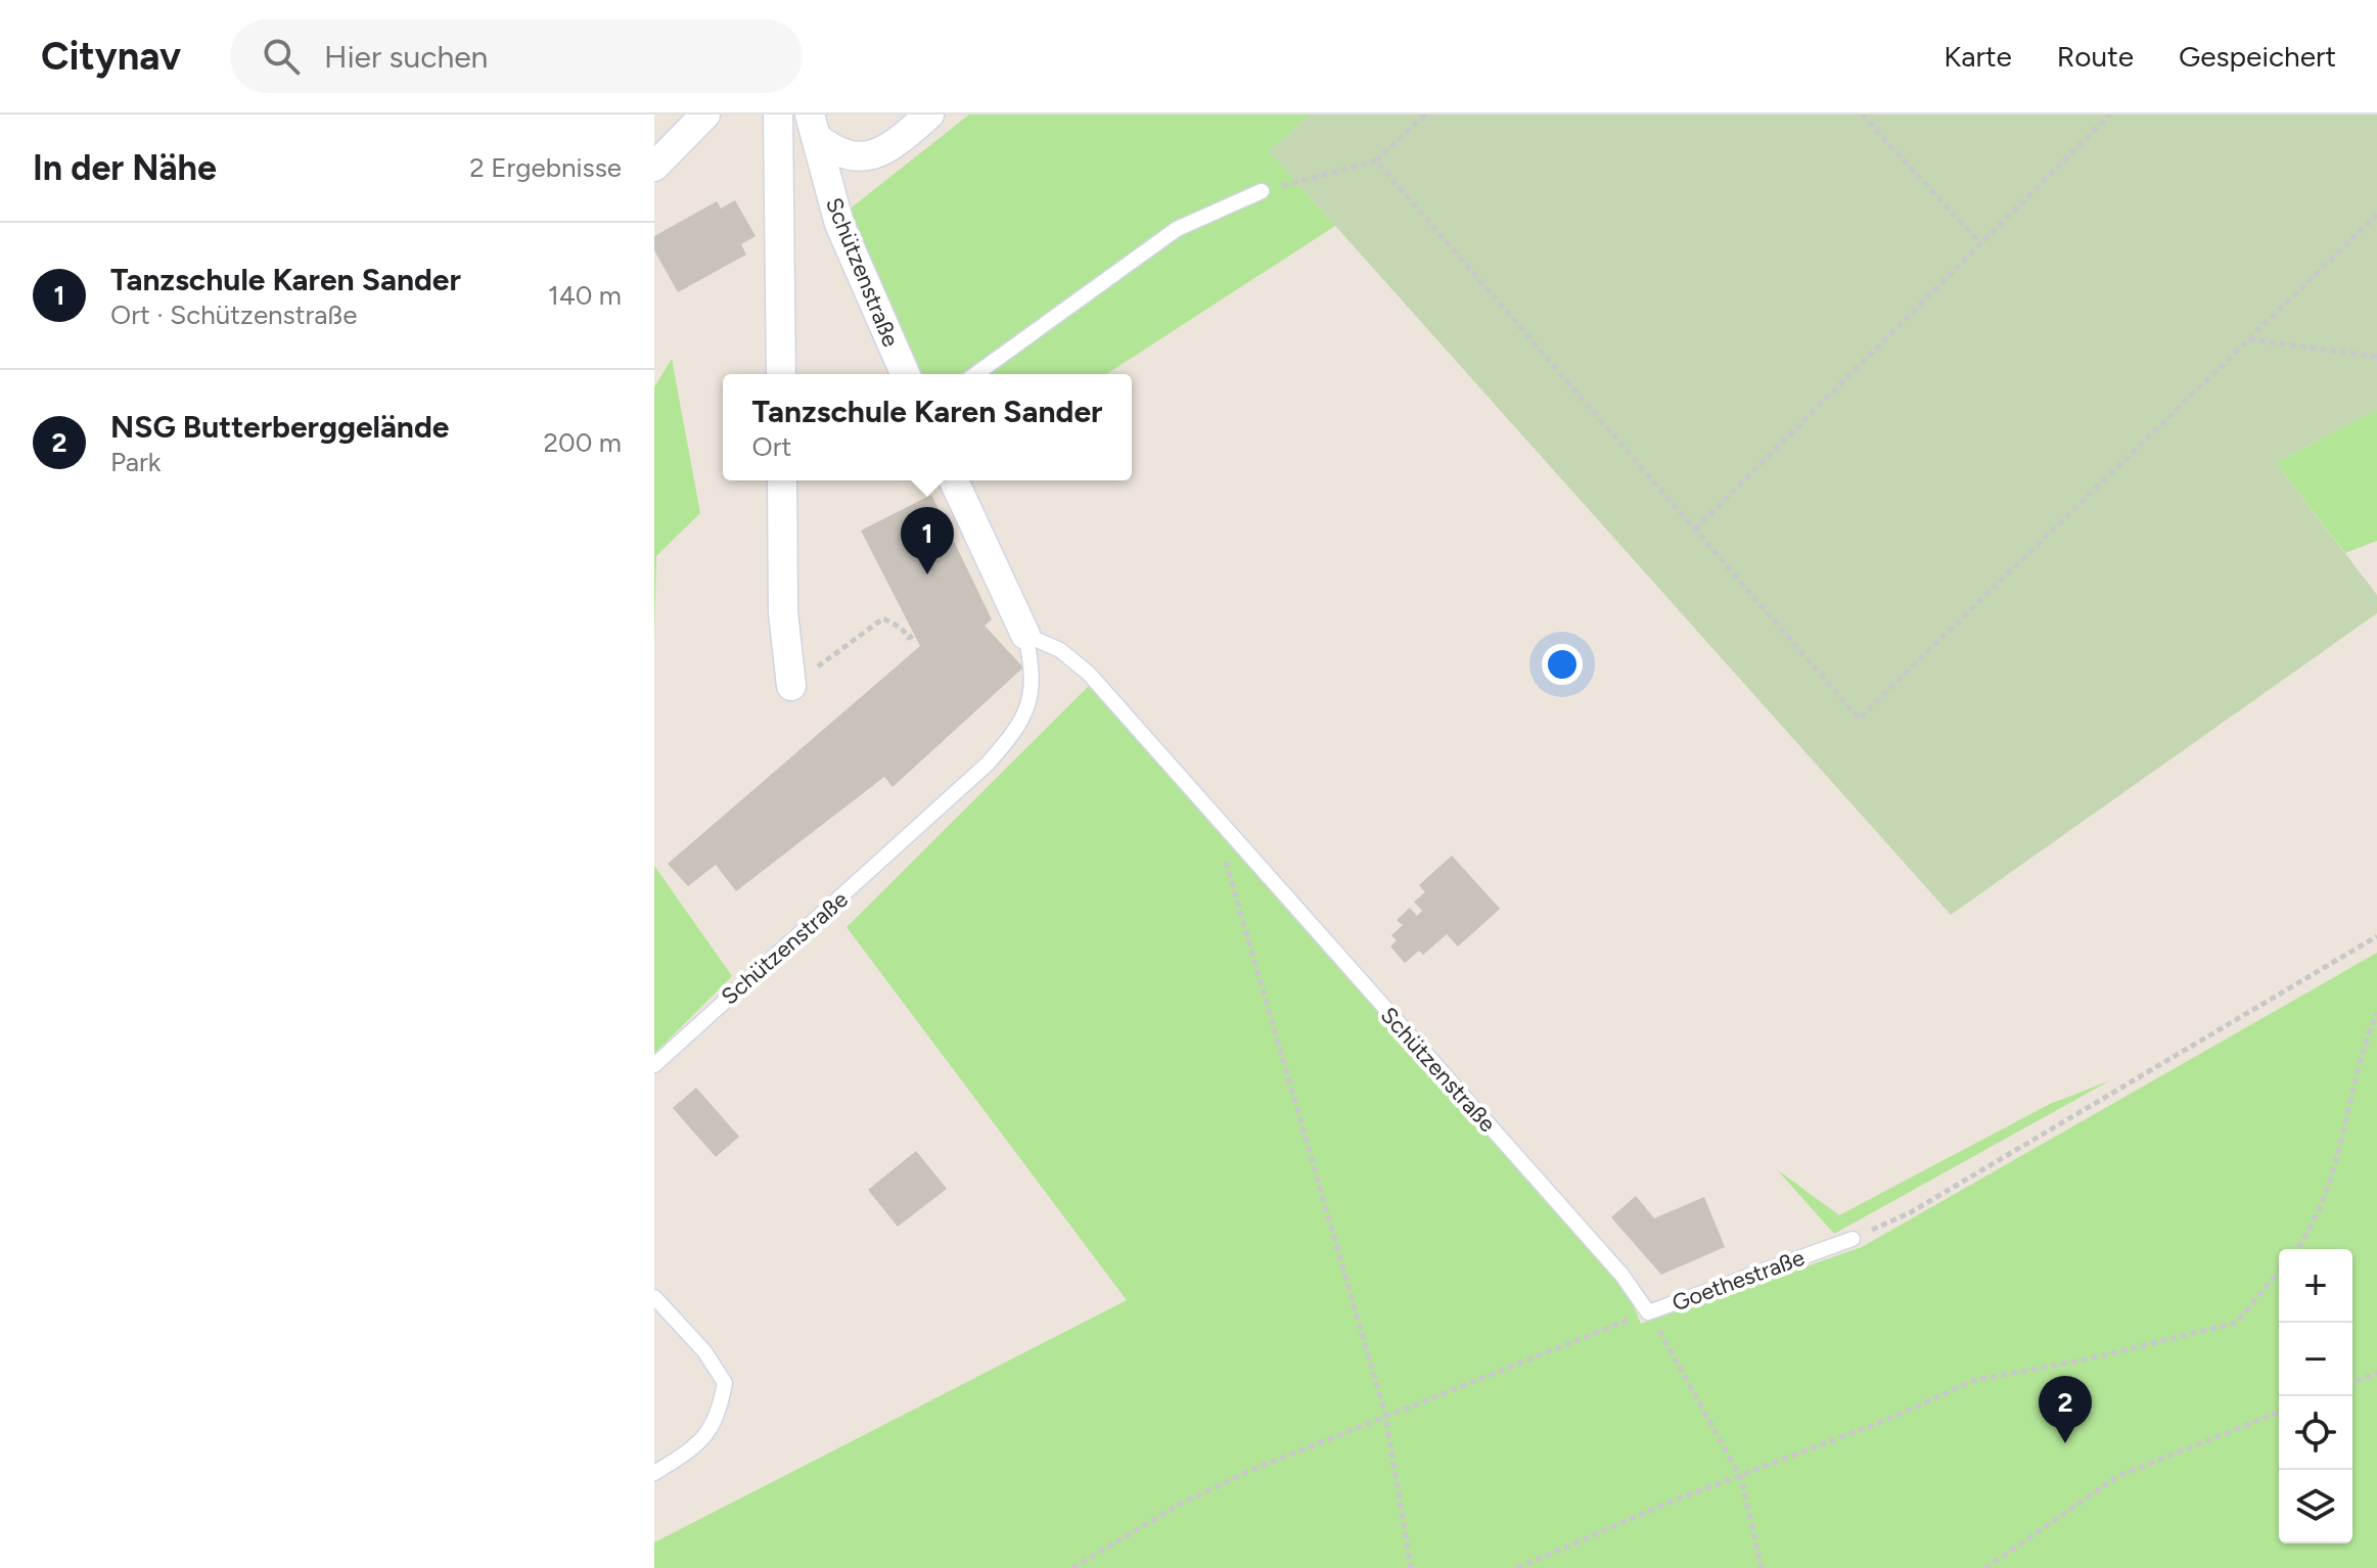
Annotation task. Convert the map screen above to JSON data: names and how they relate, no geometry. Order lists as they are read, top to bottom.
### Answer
{
  "streets": {
    "street": ["Schützenstraße"],
    "lane": ["Goethestraße"]
  },
  "crossings": [
    ["Schützenstraße", "Goethestraße"]
  ],
  "page": {
    "header": "Citynav",
    "search": "Hier suchen",
    "nav": ["Karte", "Route", "Gespeichert"],
    "heading": ["In der Nähe", "2 Ergebnisse"],
    "list": [
      {
        "mark": "1",
        "name": "Tanzschule Karen Sander",
        "note": "Ort · Schützenstraße",
        "value": "140 m"
      },
      {
        "mark": "2",
        "name": "NSG Butterberggelände",
        "note": "Park",
        "value": "200 m"
      }
    ],
    "popup": ["Tanzschule Karen Sander", "Ort"],
    "pins": ["1", "2"],
    "map_buttons": ["+", "−"]
  }
}
